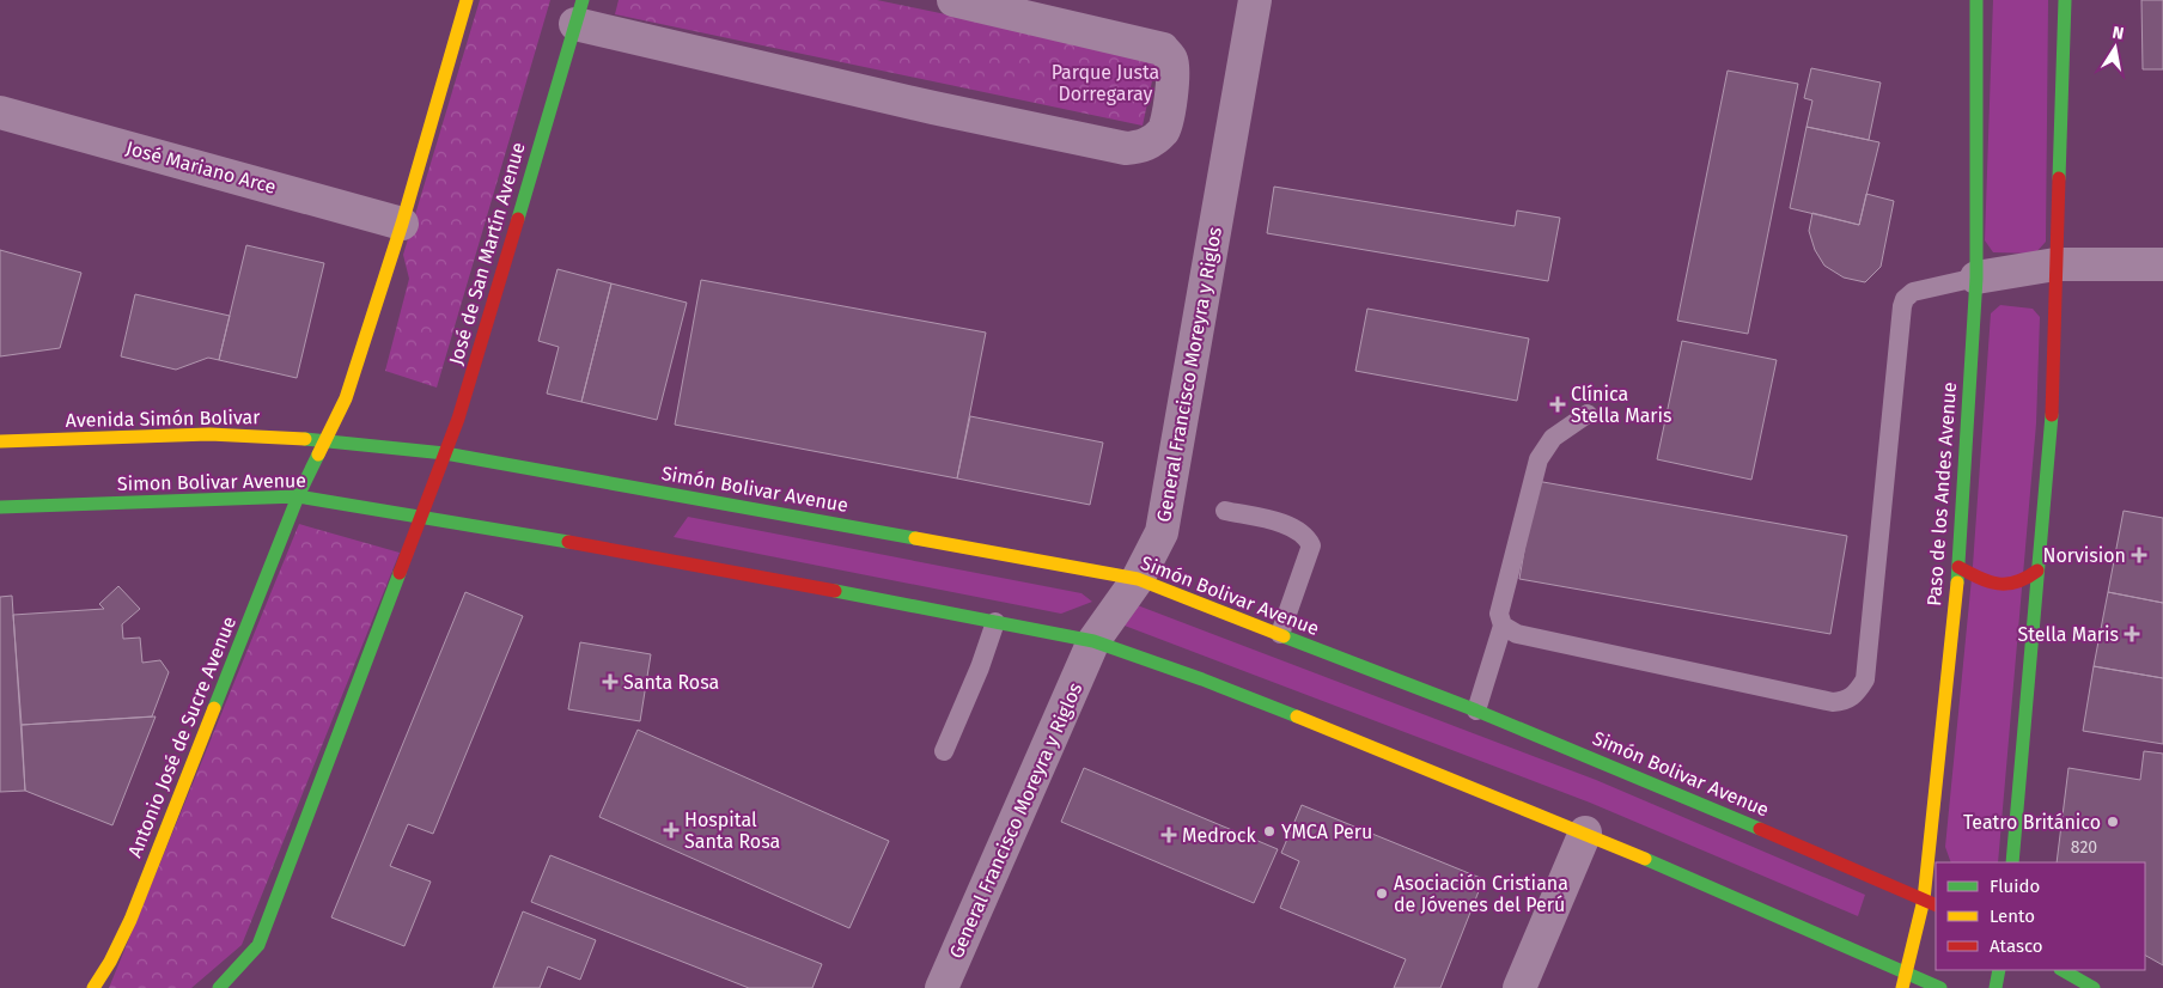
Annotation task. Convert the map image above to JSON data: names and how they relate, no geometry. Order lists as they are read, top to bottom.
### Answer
{
  "streets": {
    "main road": [
      "José de San Martín Avenue",
      "Avenida Simón Bolivar",
      "Simon Bolivar Avenue",
      "Simón Bolivar Avenue",
      "Paso de los Andes Avenue",
      "Antonio José de Sucre Avenue"
    ],
    "street": ["José Mariano Arce", "General Francisco Moreyra y Riglos"]
  },
  "crossings": [
    ["José de San Martín Avenue", "Simon Bolivar Avenue"],
    ["José de San Martín Avenue", "Simón Bolivar Avenue"],
    ["General Francisco Moreyra y Riglos", "Simón Bolivar Avenue"],
    ["Avenida Simón Bolivar", "Simón Bolivar Avenue"],
    ["Simon Bolivar Avenue", "Antonio José de Sucre Avenue"],
    ["Simón Bolivar Avenue", "Paso de los Andes Avenue"]
  ],
  "parks": ["Parque Justa Dorregaray"],
  "places": {
    "health": [
      "Clínica Stella Maris",
      "Norvision",
      "Stella Maris",
      "Santa Rosa",
      "Hospital Santa Rosa",
      "Medrock"
    ],
    "other": ["Teatro Británico", "YMCA Peru", "Asociación Cristiana de Jóvenes del Perú"]
  },
  "house_numbers": ["820"],
  "legend": ["Fluido", "Lento", "Atasco"],
  "north": "top"
}
